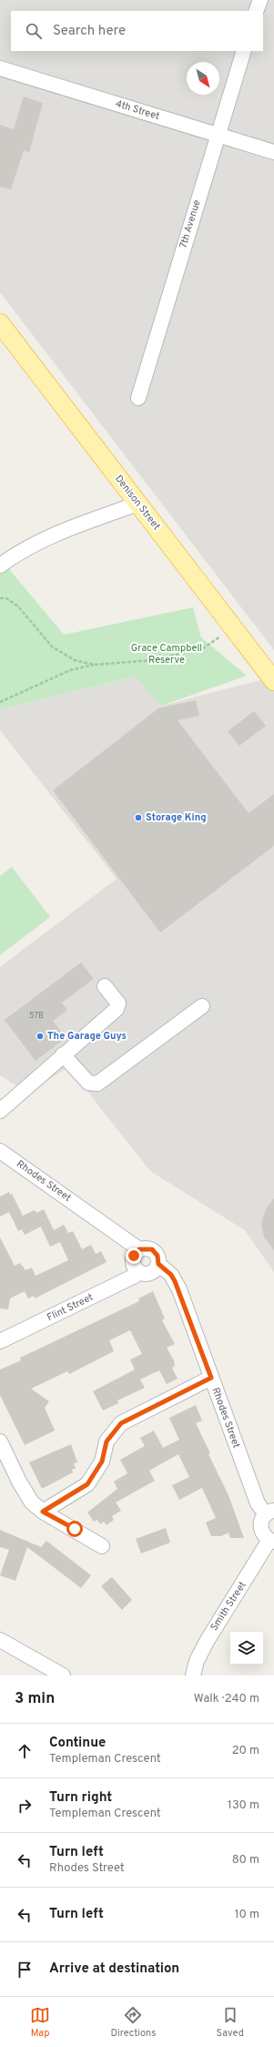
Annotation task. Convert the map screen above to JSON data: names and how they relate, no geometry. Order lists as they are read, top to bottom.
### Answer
{
  "streets": {
    "main road": ["Denison Street"],
    "street": [
      "4th Street",
      "7th Avenue",
      "Rhodes Street",
      "Flint Street",
      "Smith Street"
    ]
  },
  "crossings": [
    ["4th Street", "7th Avenue"],
    ["Rhodes Street", "Flint Street"]
  ],
  "parks": ["Grace Campbell Reserve"],
  "places": ["Storage King", "The Garage Guys"],
  "house_numbers": ["57B"],
  "north": "bottom right",
  "page": {
    "search": "Search here",
    "heading": ["3 min", "Walk · 240 m"],
    "list": [
      ["Continue", "Templeman Crescent", "20 m"],
      ["Turn right", "Templeman Crescent", "130 m"],
      ["Turn left", "Rhodes Street", "80 m"],
      ["Turn left", "10 m"],
      "Arrive at destination"
    ],
    "nav": ["Map", "Directions", "Saved"]
  }
}
